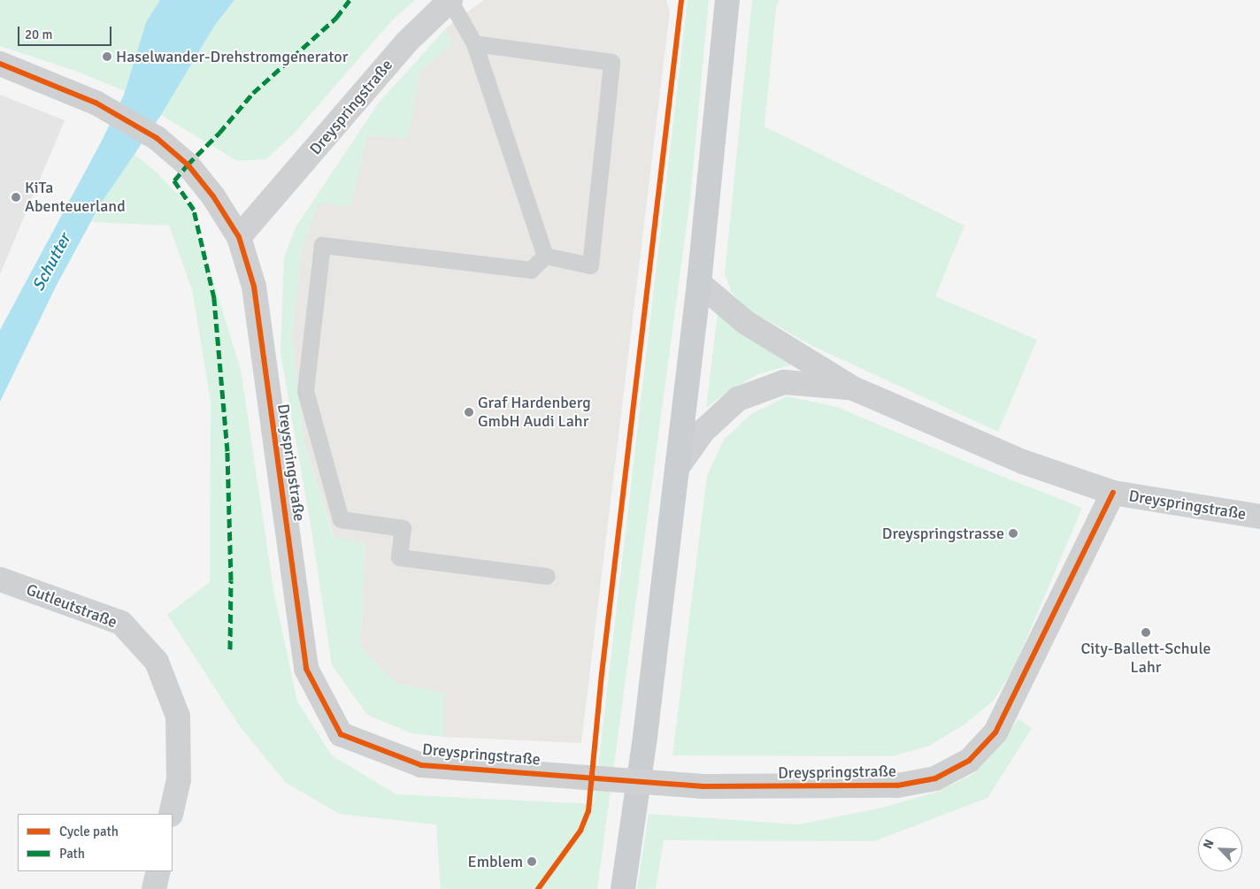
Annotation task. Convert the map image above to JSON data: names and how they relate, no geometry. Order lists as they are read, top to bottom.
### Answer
{
  "streets": {
    "street": ["Dreyspringstraße", "Gutleutstraße"]
  },
  "water": ["Schutter"],
  "places": [
    "Haselwander-Drehstromgenerator",
    "KiTa Abenteuerland",
    "Graf Hardenberg GmbH Audi Lahr",
    "Dreyspringstrasse",
    "City-Ballett-Schule Lahr",
    "Emblem"
  ],
  "legend": ["Cycle path", "Path"],
  "scale_bar": "20 m",
  "north": "top left"
}
